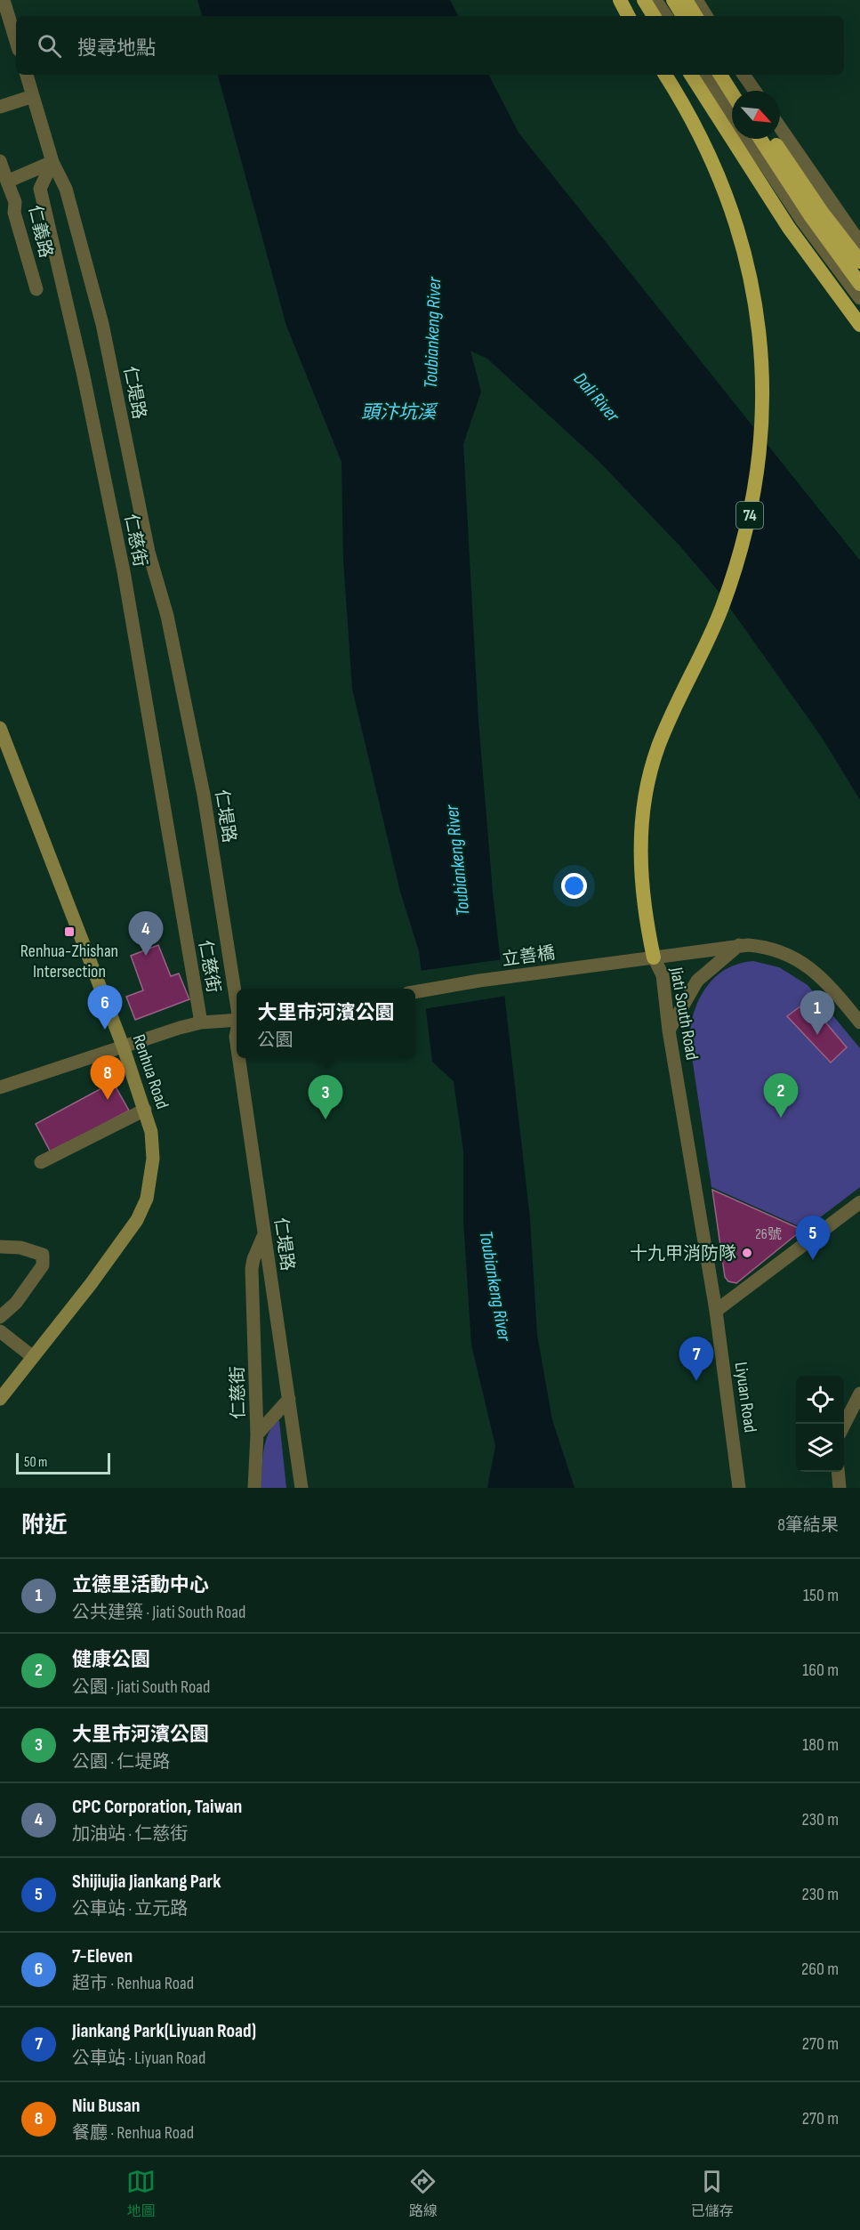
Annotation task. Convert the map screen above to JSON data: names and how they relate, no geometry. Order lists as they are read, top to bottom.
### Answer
{
  "streets": {
    "highway": ["74"],
    "main road": ["Renhua Road"],
    "street": [
      "仁義路",
      "仁堤路",
      "仁慈街",
      "立善橋",
      "Jiati South Road",
      "Liyuan Road"
    ]
  },
  "crossings": [
    ["仁堤路", "仁慈街"],
    ["74", "立善橋"],
    ["74", "Jiati South Road"],
    ["立善橋", "Jiati South Road"],
    ["Jiati South Road", "Liyuan Road"]
  ],
  "water": ["Toubiankeng River", "Dali River", "頭汴坑溪"],
  "places": {
    "transit": ["Renhua-Zhishan Intersection"],
    "other": ["十九甲消防隊"]
  },
  "house_numbers": ["26號"],
  "scale_bar": "50 m",
  "north": "bottom right",
  "page": {
    "search": "搜尋地點",
    "pins": [
      "4",
      "6",
      "1",
      "8",
      "2",
      "3",
      "5",
      "7"
    ],
    "popup": ["大里市河濱公園", "公園"],
    "scale": "50 m",
    "heading": ["附近", "8筆結果"],
    "list": [
      {
        "mark": "1",
        "name": "立德里活動中心",
        "note": "公共建築 · Jiati South Road",
        "value": "150 m"
      },
      {
        "mark": "2",
        "name": "健康公園",
        "note": "公園 · Jiati South Road",
        "value": "160 m"
      },
      {
        "mark": "3",
        "name": "大里市河濱公園",
        "note": "公園 · 仁堤路",
        "value": "180 m"
      },
      {
        "mark": "4",
        "name": "CPC Corporation, Taiwan",
        "note": "加油站 · 仁慈街",
        "value": "230 m"
      },
      {
        "mark": "5",
        "name": "Shijiujia Jiankang Park",
        "note": "公車站 · 立元路",
        "value": "230 m"
      },
      {
        "mark": "6",
        "name": "7-Eleven",
        "note": "超市 · Renhua Road",
        "value": "260 m"
      },
      {
        "mark": "7",
        "name": "Jiankang Park(Liyuan Road)",
        "note": "公車站 · Liyuan Road",
        "value": "270 m"
      },
      {
        "mark": "8",
        "name": "Niu Busan",
        "note": "餐廳 · Renhua Road",
        "value": "270 m"
      }
    ],
    "nav": ["地圖", "路線", "已儲存"]
  }
}
